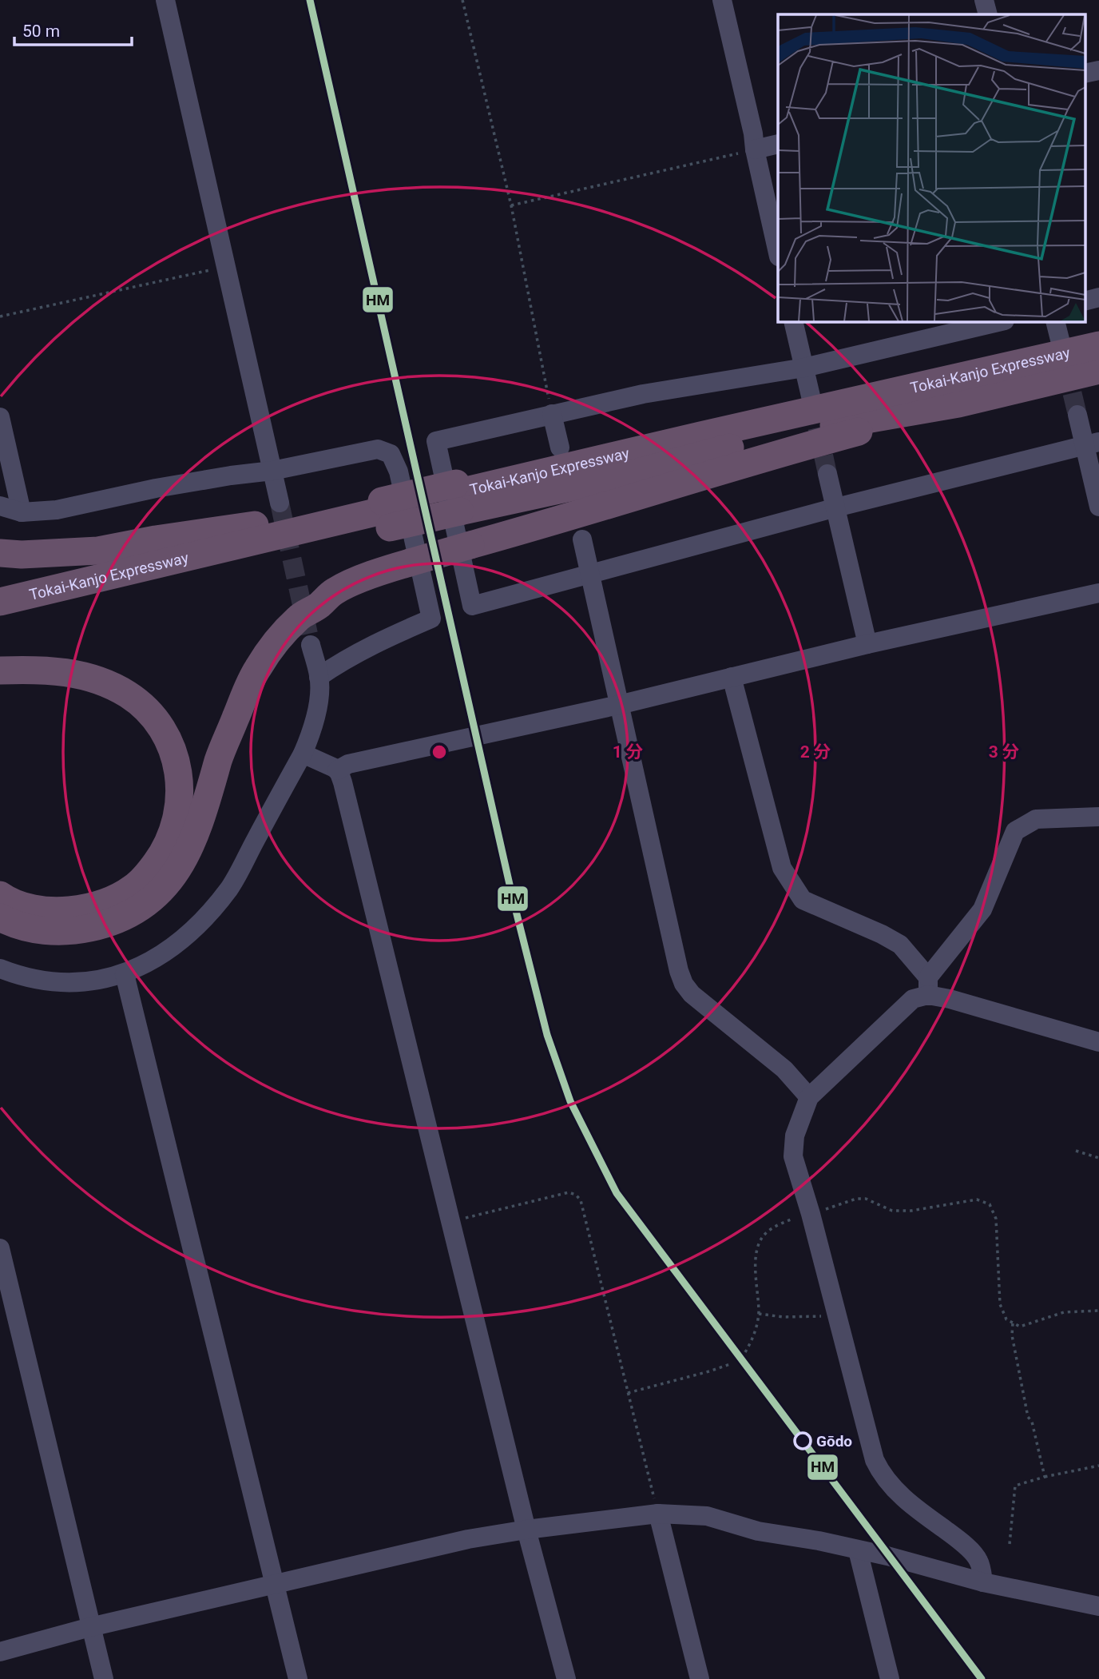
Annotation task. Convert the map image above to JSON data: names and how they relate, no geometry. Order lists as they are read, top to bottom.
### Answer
{
  "streets": {
    "highway": ["Tokai-Kanjo Expressway"]
  },
  "places": ["Gōdo"],
  "lines": ["transit line HM"],
  "scale_bar": "50 m",
  "rings": ["1 分", "2 分", "3 分"]
}
